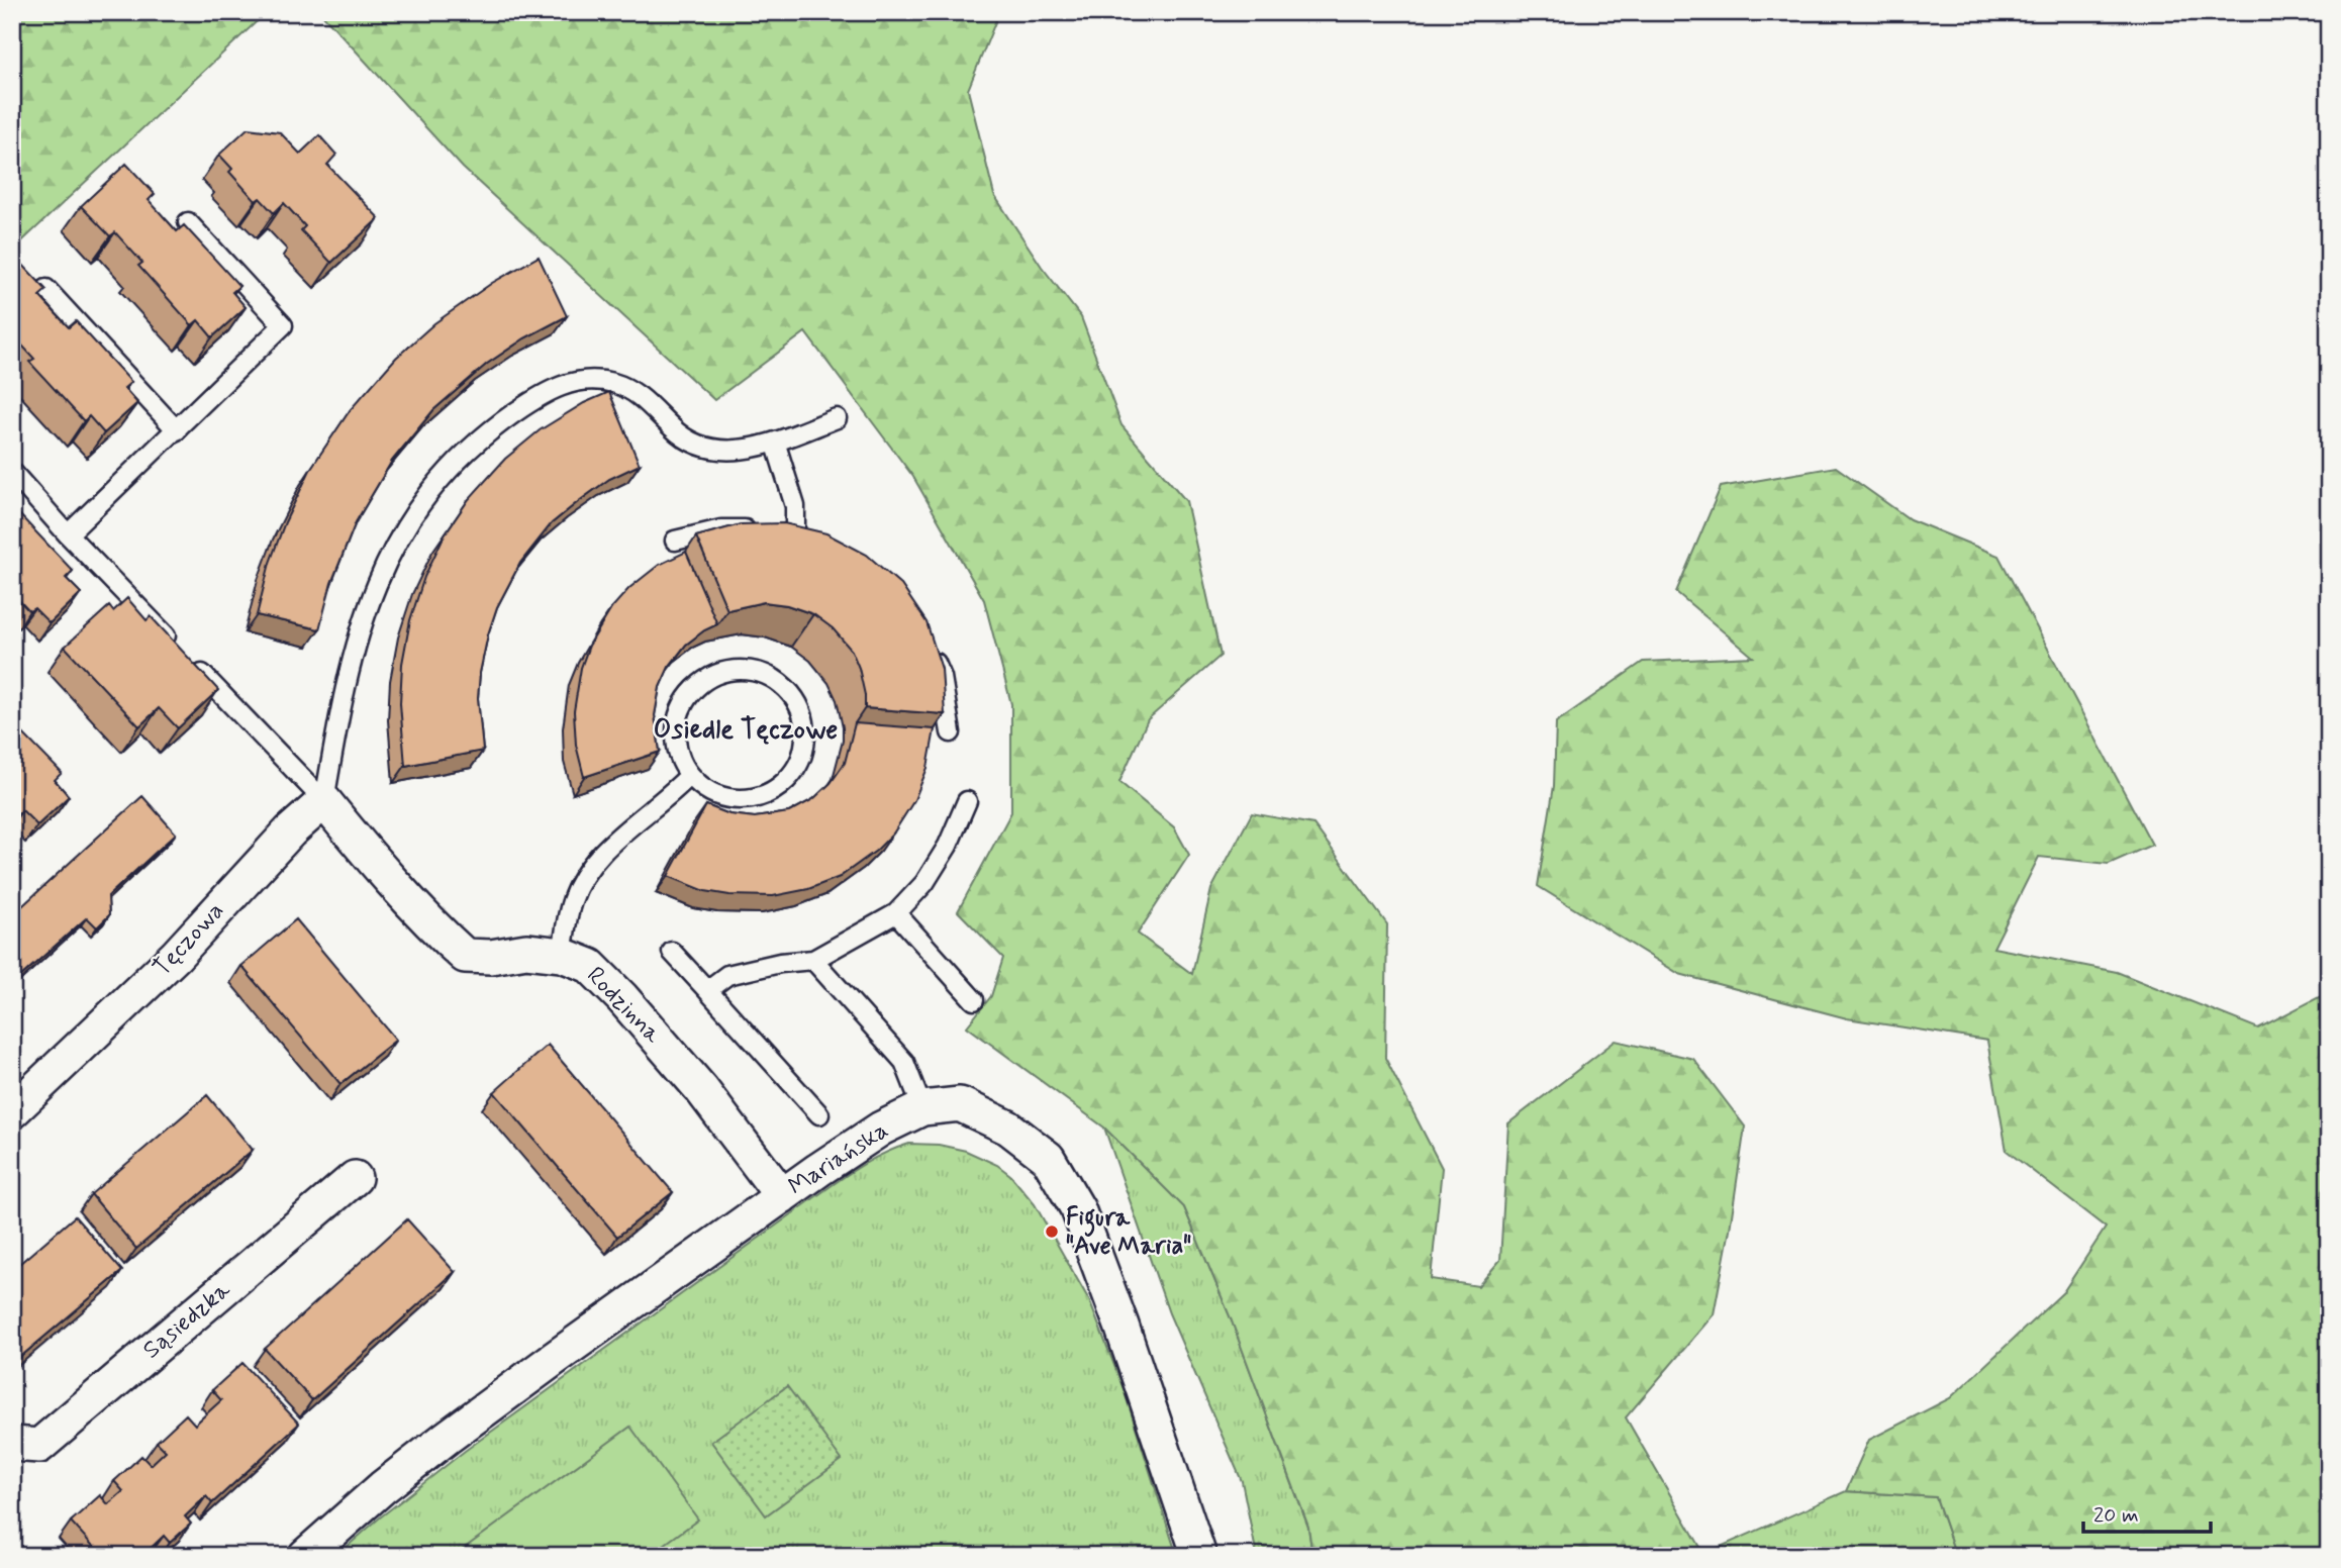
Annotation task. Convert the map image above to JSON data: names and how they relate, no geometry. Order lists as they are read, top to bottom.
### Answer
{
  "streets": {
    "street": [
      "Tęczowa",
      "Rodzinna",
      "Mariańska",
      "Sąsiedzka"
    ]
  },
  "crossings": [
    ["Tęczowa", "Rodzinna"],
    ["Rodzinna", "Mariańska"]
  ],
  "districts": ["Osiedle Tęczowe"],
  "places": ["Figura \"Ave Maria\""],
  "scale_bar": "20 m"
}
